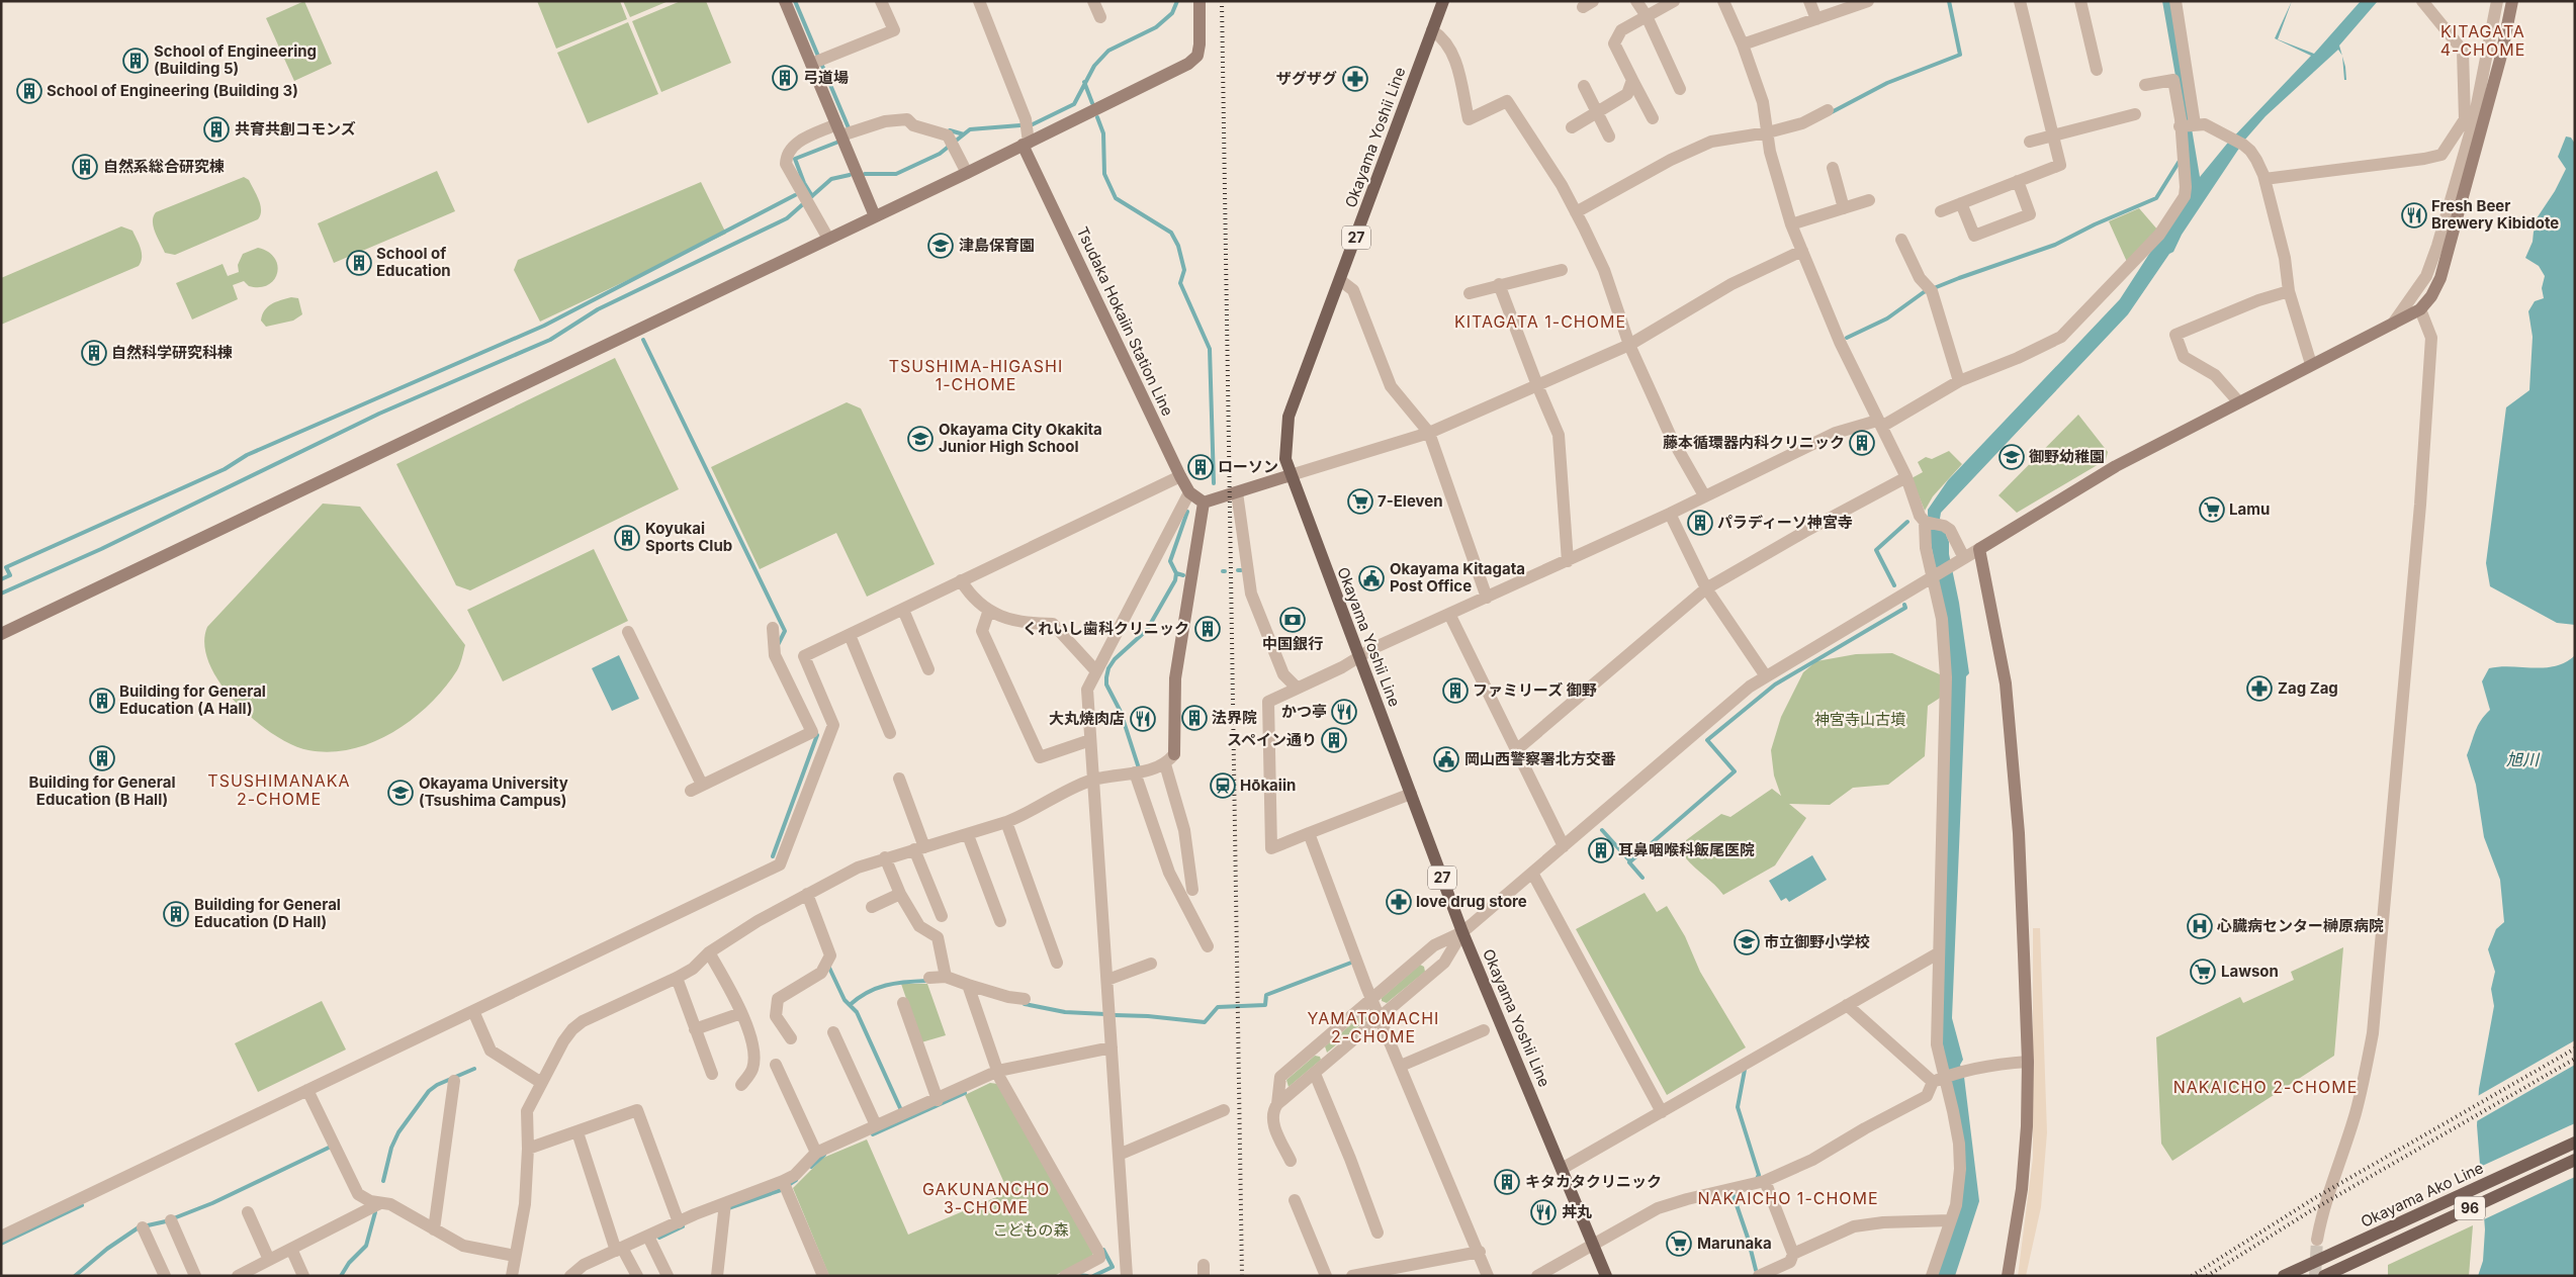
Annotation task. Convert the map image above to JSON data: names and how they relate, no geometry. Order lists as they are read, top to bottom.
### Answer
{
  "streets": {
    "main road": [
      "Okayama Yoshii Line",
      "27",
      "Okayama Ako Line",
      "96"
    ],
    "street": ["Tsudaka Hokaiin Station Line"]
  },
  "districts": [
    "KITAGATA 4-CHOME",
    "KITAGATA 1-CHOME",
    "TSUSHIMA-HIGASHI 1-CHOME",
    "TSUSHIMANAKA 2-CHOME",
    "YAMATOMACHI 2-CHOME",
    "NAKAICHO 2-CHOME",
    "GAKUNANCHO 3-CHOME",
    "NAKAICHO 1-CHOME"
  ],
  "water": ["旭川"],
  "parks": ["神宮寺山古墳", "こどもの森"],
  "places": {
    "building": [
      "School of Engineering (Building 5)",
      "弓道場",
      "School of Engineering (Building 3)",
      "共育共創コモンズ",
      "自然系総合研究棟",
      "School of Education",
      "自然科学研究科棟",
      "藤本循環器内科クリニック",
      "ローソン",
      "パラディーソ神宮寺",
      "Koyukai Sports Club",
      "くれいし歯科クリニック",
      "ファミリーズ 御野",
      "Building for General Education (A Hall)",
      "法界院",
      "スペイン通り",
      "Building for General Education (B Hall)",
      "耳鼻咽喉科飯尾医院",
      "Building for General Education (D Hall)",
      "キタカタクリニック"
    ],
    "pharmacy": ["ザグザグ", "Zag Zag", "love drug store"],
    "restaurant": [
      "Fresh Beer Brewery Kibidote",
      "かつ亭",
      "大丸焼肉店",
      "丼丸"
    ],
    "school or university": [
      "津島保育園",
      "Okayama City Okakita Junior High School",
      "御野幼稚園",
      "Okayama University (Tsushima Campus)",
      "市立御野小学校"
    ],
    "supermarket": [
      "7-Eleven",
      "Lamu",
      "Lawson",
      "Marunaka"
    ],
    "public building": ["Okayama Kitagata Post Office", "岡山西警察署北方交番"],
    "bank": ["中国銀行"],
    "station": ["Hōkaiin"],
    "hospital": ["心臓病センター榊原病院"]
  }
}
